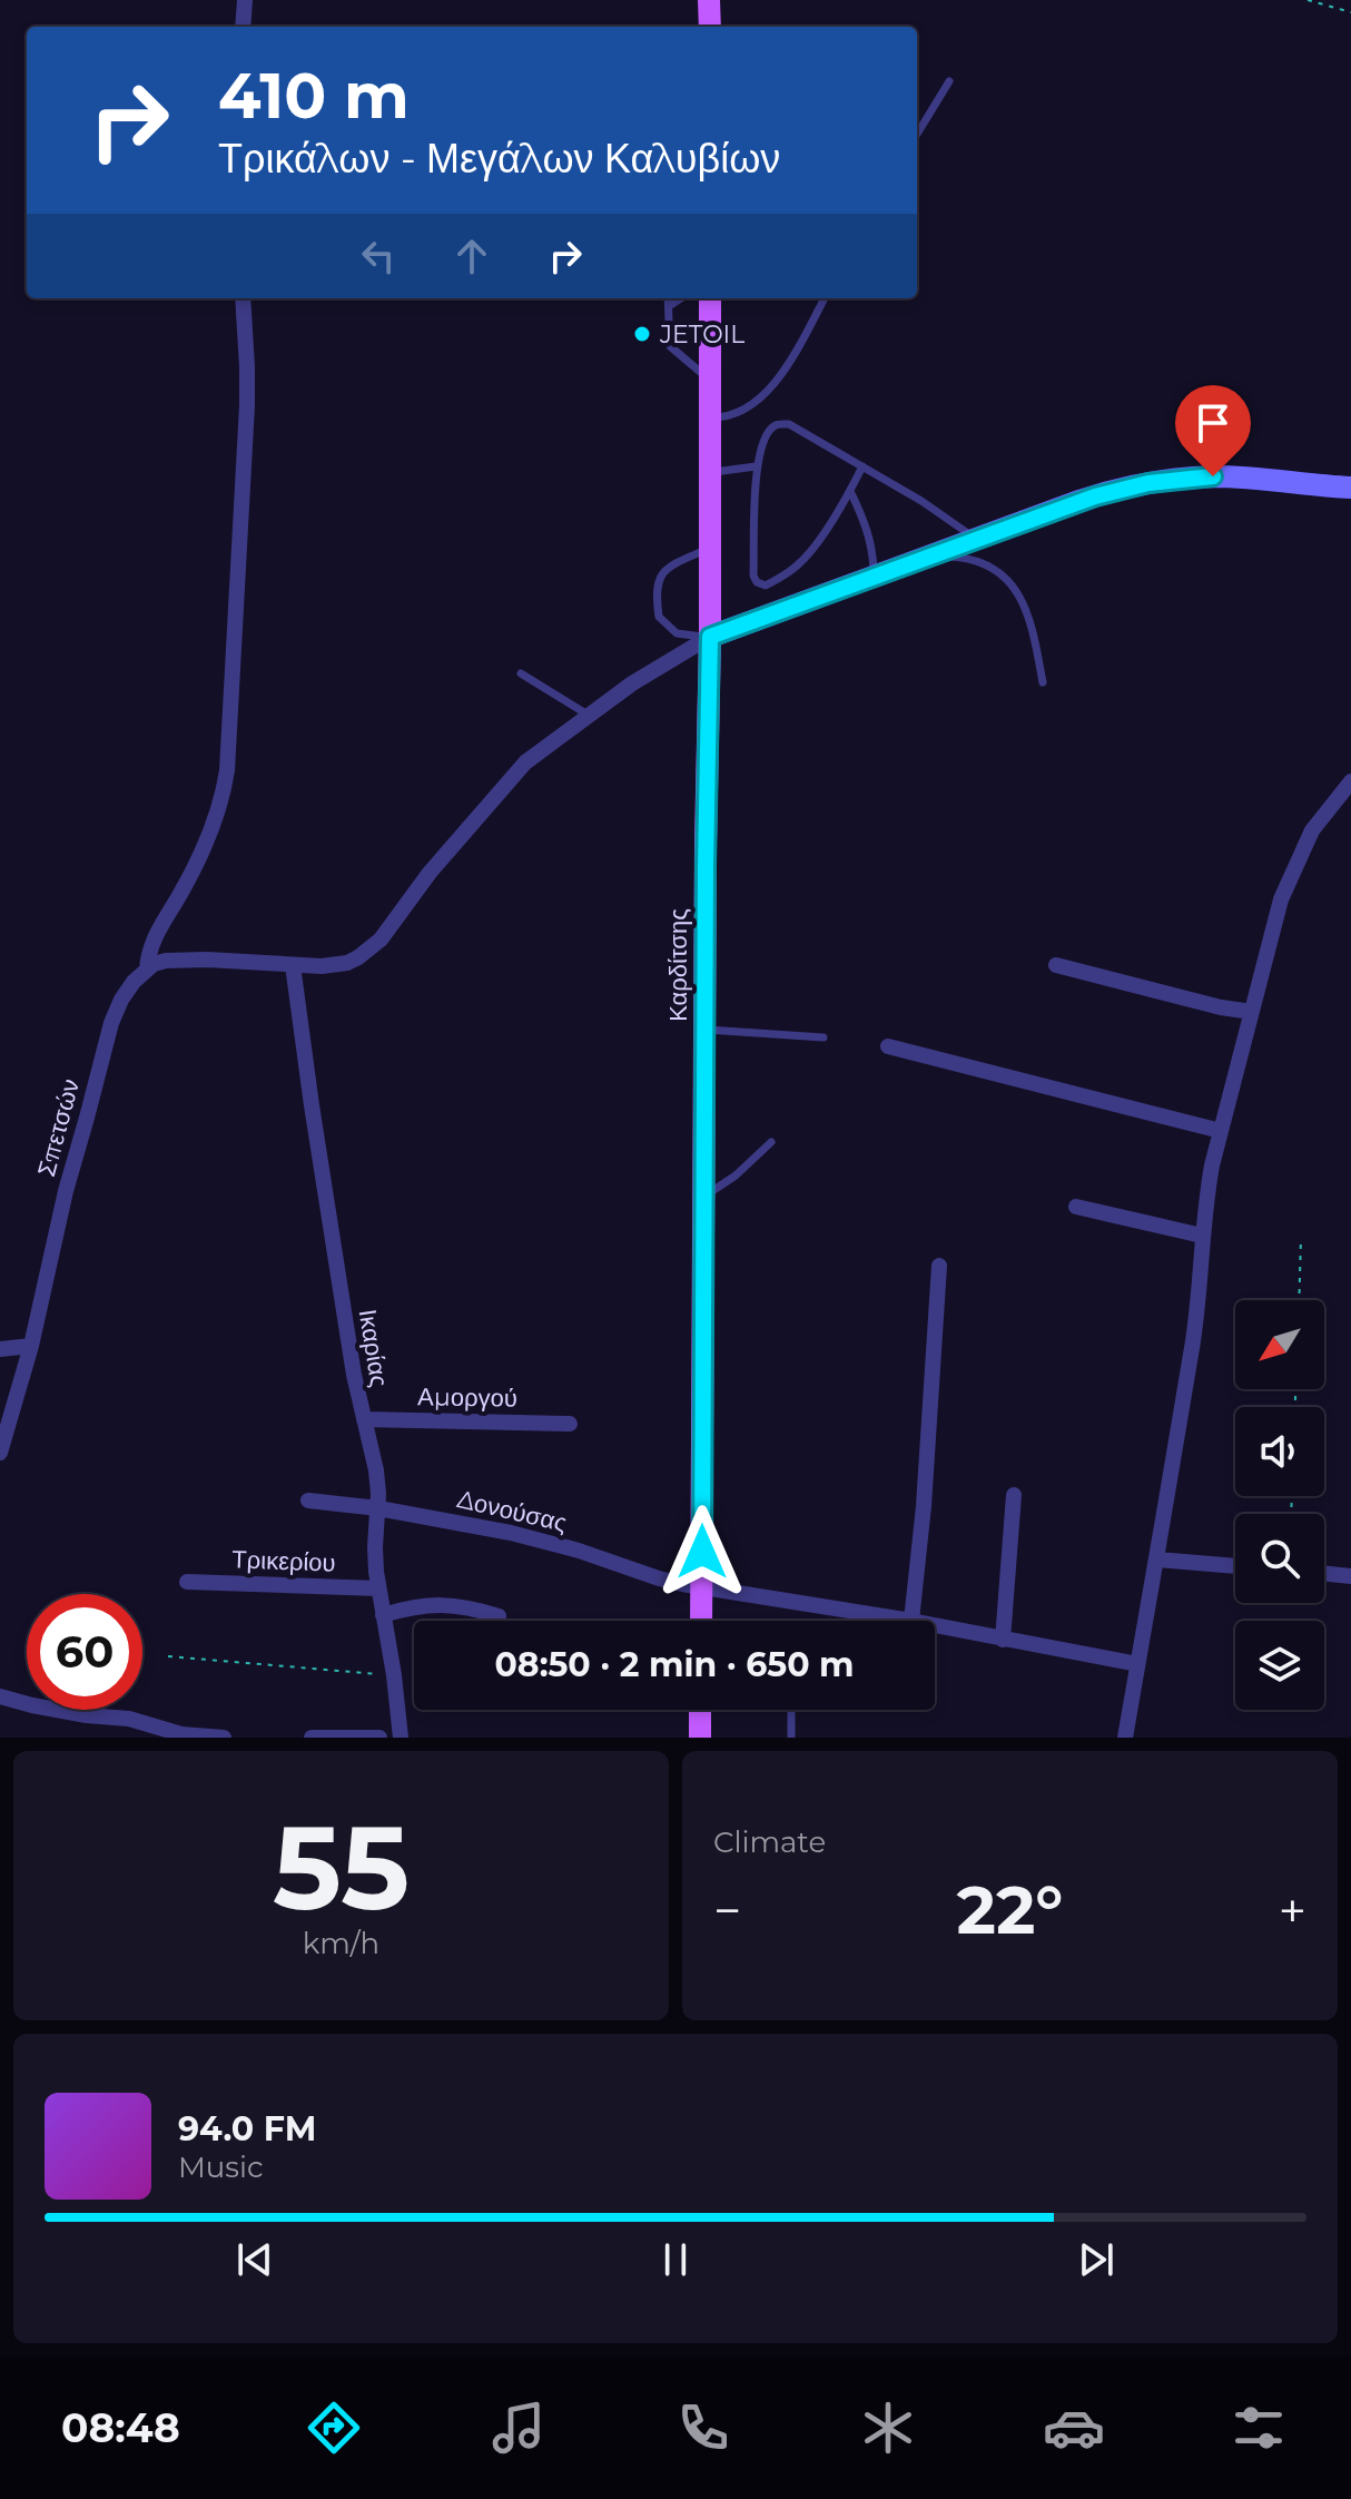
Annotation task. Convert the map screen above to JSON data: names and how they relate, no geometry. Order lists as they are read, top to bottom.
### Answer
{
  "streets": {
    "main road": ["Καρδίτσης"],
    "street": [
      "Σπετσών",
      "Ικαρίας",
      "Αμοργού",
      "Δονούσας",
      "Τρικερίου"
    ]
  },
  "crossings": [
    ["Καρδίτσης", "Δονούσας"],
    ["Ικαρίας", "Αμοργού"],
    ["Ικαρίας", "Δονούσας"],
    ["Ικαρίας", "Τρικερίου"]
  ],
  "places": ["JETOIL"],
  "north": "bottom left",
  "page": {
    "turn": ["410 m", "Τρικάλων - Μεγάλων Καλυβίων"],
    "limit": "60",
    "trip": "08:50 · 2 min · 650 m",
    "tile": [
      ["55", "km/h"],
      "Climate"
    ],
    "heat": ["−", "22°", "+"],
    "song": ["94.0 FM", "Music"],
    "tabs": "08:48"
  }
}
